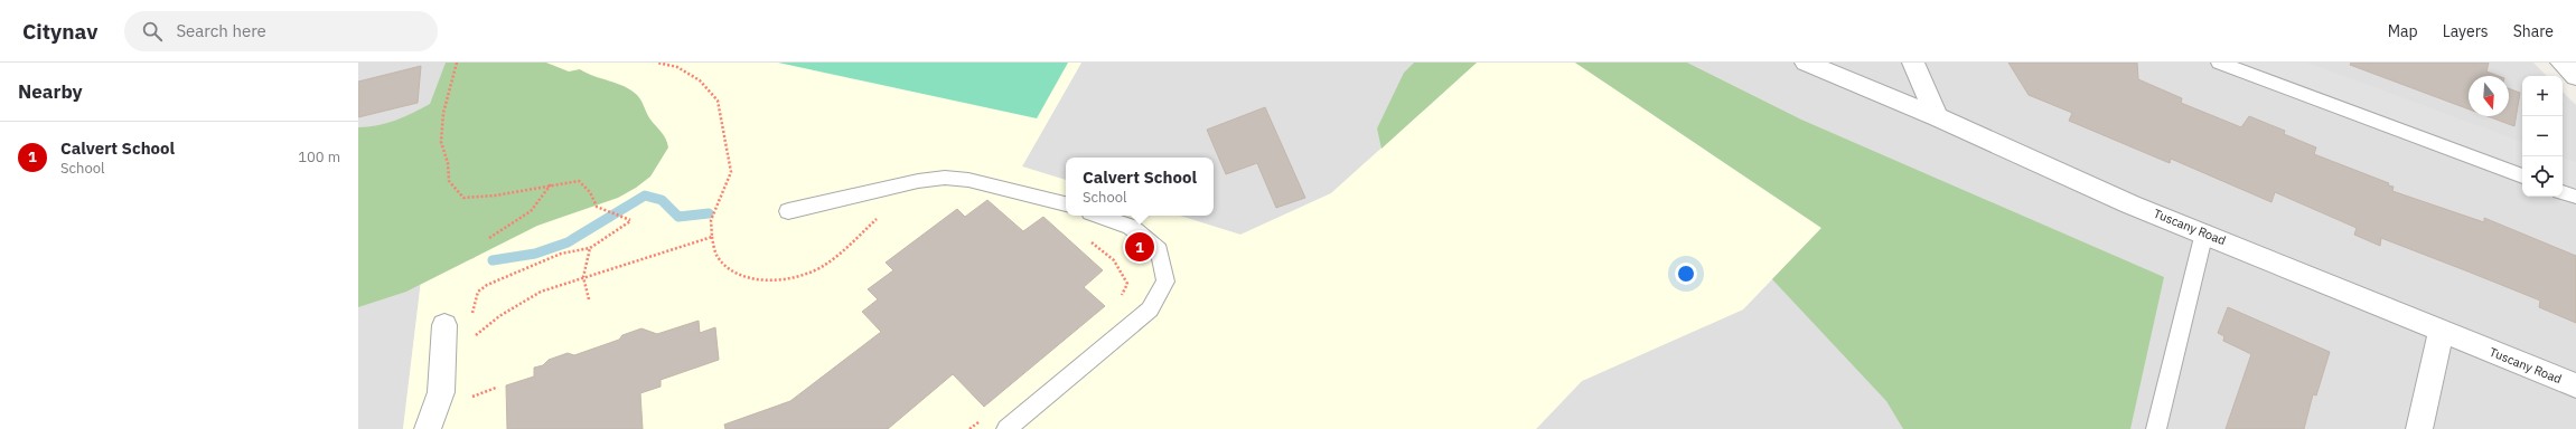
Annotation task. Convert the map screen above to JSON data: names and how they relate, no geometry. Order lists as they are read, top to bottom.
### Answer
{
  "streets": {
    "street": ["Tuscany Road"]
  },
  "north": "bottom",
  "page": {
    "header": "Citynav",
    "search": "Search here",
    "nav": ["Map", "Layers", "Share"],
    "heading": "Nearby",
    "map_buttons": ["+", "−"],
    "list": [
      {
        "mark": "1",
        "name": "Calvert School",
        "note": "School",
        "value": "100 m"
      }
    ],
    "popup": ["Calvert School", "School"],
    "pins": "1"
  }
}
